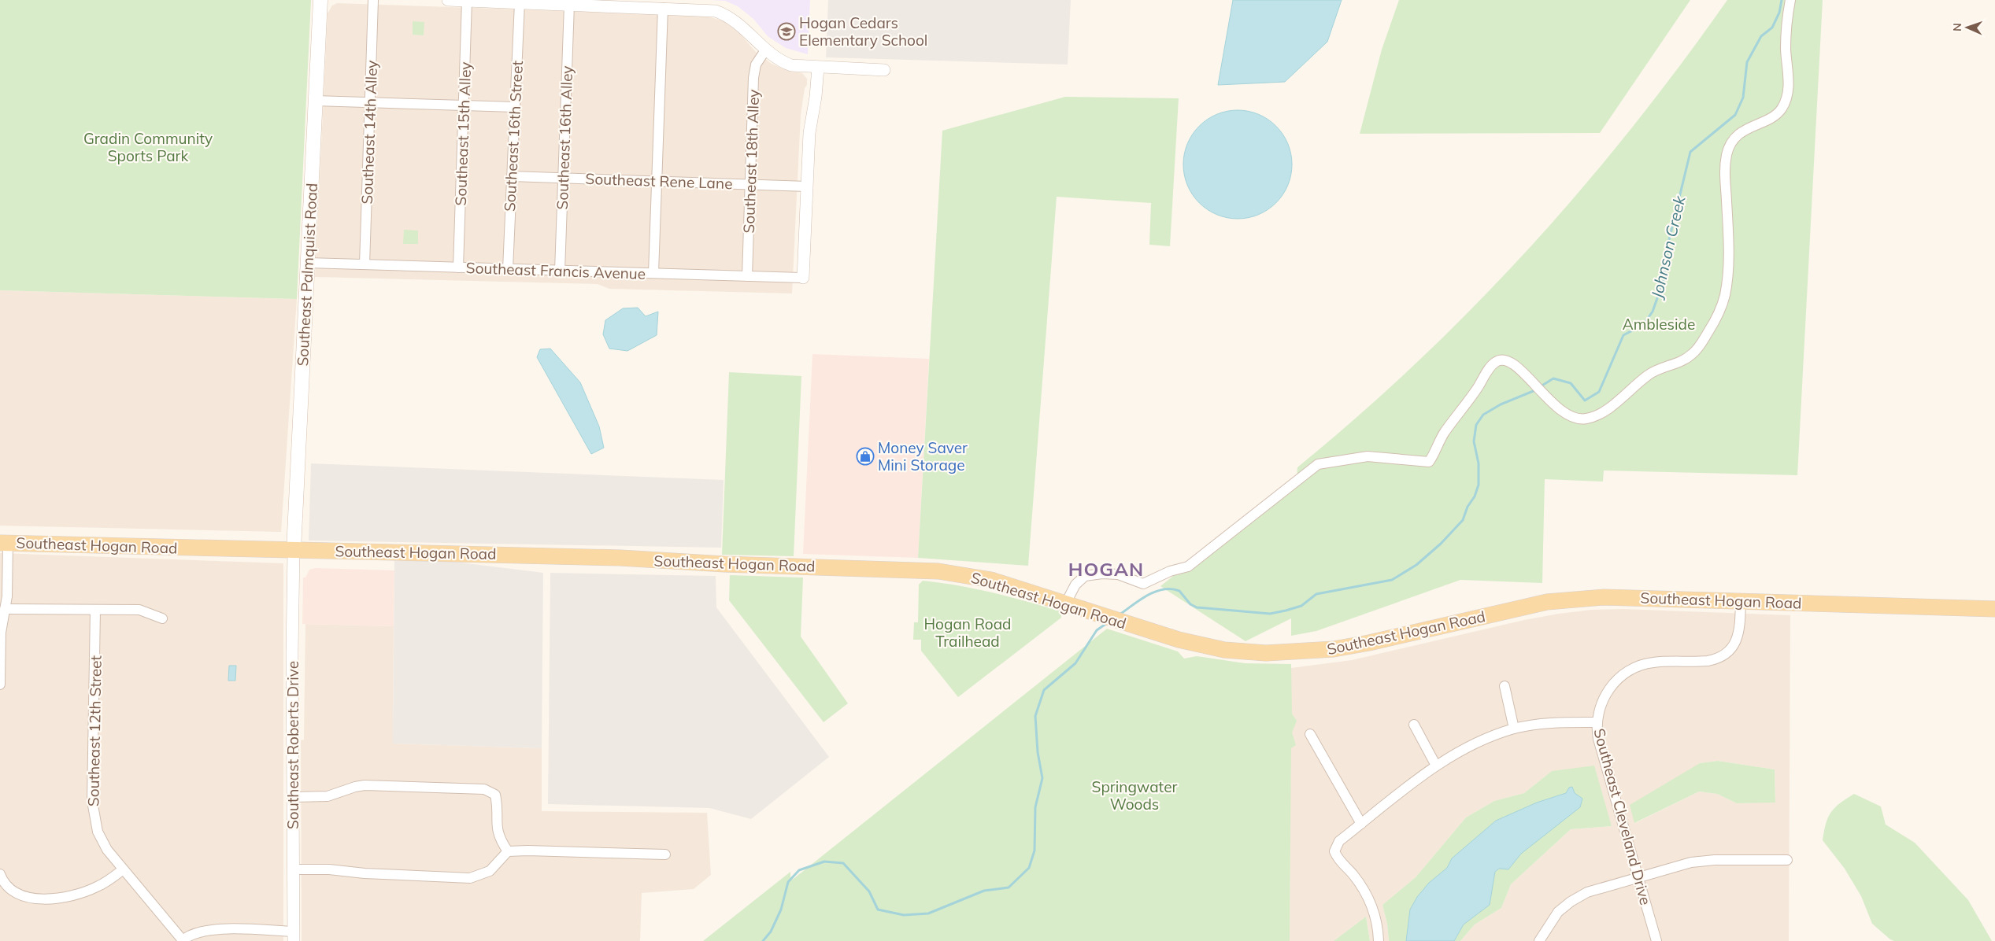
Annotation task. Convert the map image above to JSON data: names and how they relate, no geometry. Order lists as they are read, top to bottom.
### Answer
{
  "streets": {
    "main road": ["Southeast Palmquist Road", "Southeast Hogan Road"],
    "street": [
      "Southeast 14th Alley",
      "Southeast 15th Alley",
      "Southeast 16th Street",
      "Southeast 16th Alley",
      "Southeast 18th Alley",
      "Southeast Rene Lane",
      "Southeast Francis Avenue",
      "Southeast 12th Street",
      "Southeast Roberts Drive",
      "Southeast Cleveland Drive"
    ]
  },
  "crossings": [
    ["Southeast 14th Alley", "Southeast Francis Avenue"],
    ["Southeast 15th Alley", "Southeast Francis Avenue"],
    ["Southeast 16th Street", "Southeast Rene Lane"],
    ["Southeast 16th Street", "Southeast Francis Avenue"],
    ["Southeast 16th Alley", "Southeast Rene Lane"],
    ["Southeast 16th Alley", "Southeast Francis Avenue"],
    ["Southeast 18th Alley", "Southeast Rene Lane"],
    ["Southeast 18th Alley", "Southeast Francis Avenue"],
    ["Southeast Francis Avenue", "Southeast Palmquist Road"],
    ["Southeast Palmquist Road", "Southeast Hogan Road"],
    ["Southeast Palmquist Road", "Southeast Roberts Drive"],
    ["Southeast Hogan Road", "Southeast Roberts Drive"],
    ["Southeast Hogan Road", "Southeast Cleveland Drive"]
  ],
  "districts": ["HOGAN"],
  "water": ["Johnson Creek"],
  "parks": [
    "Gradin Community Sports Park",
    "Ambleside",
    "Hogan Road Trailhead",
    "Springwater Woods"
  ],
  "places": {
    "school or university": ["Hogan Cedars Elementary School"],
    "shop": ["Money Saver Mini Storage"]
  },
  "north": "left"
}
